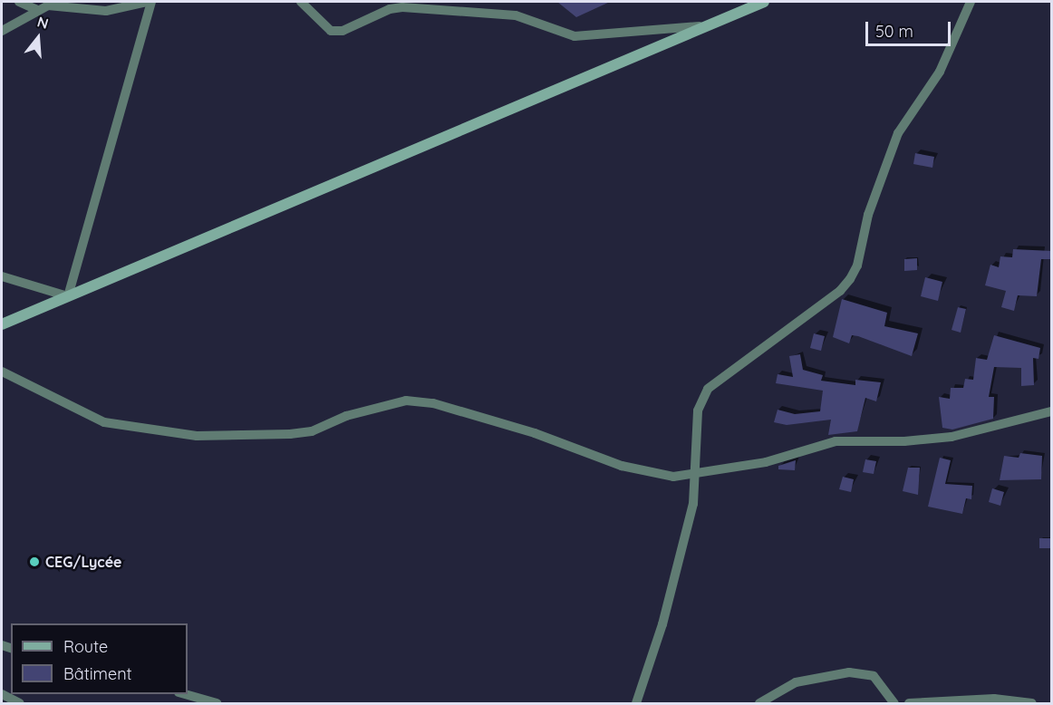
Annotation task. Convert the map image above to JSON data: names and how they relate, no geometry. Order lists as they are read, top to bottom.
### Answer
{
  "places": ["CEG/Lycée"],
  "legend": ["Route", "Bâtiment"],
  "scale_bar": "50 m",
  "north": "top"
}
